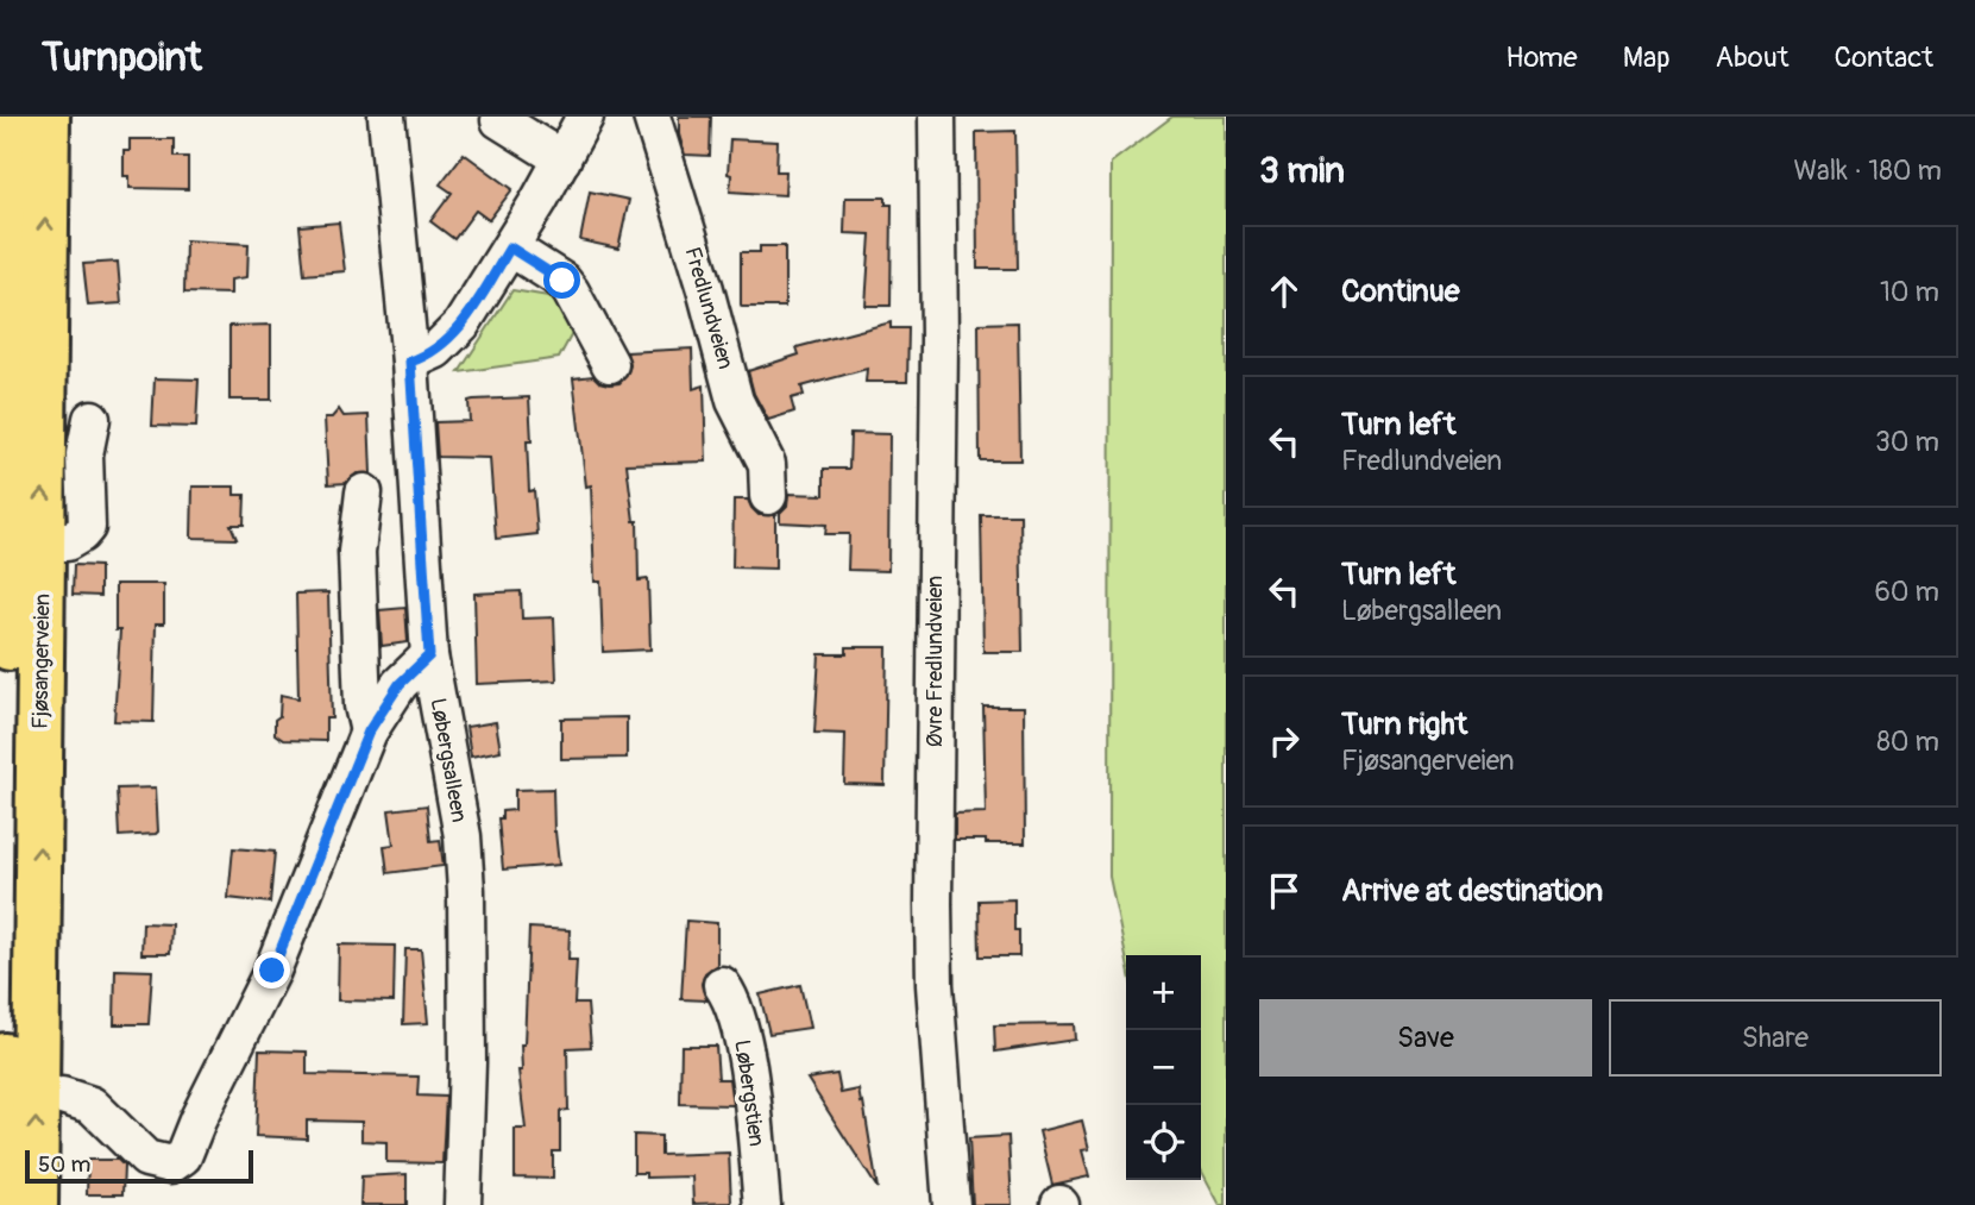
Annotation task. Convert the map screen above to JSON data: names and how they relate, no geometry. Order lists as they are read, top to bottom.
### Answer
{
  "streets": {
    "highway": ["Fjøsangerveien"],
    "street": [
      "Fredlundveien",
      "Øvre Fredlundveien",
      "Løbergsalleen",
      "Løbergstien"
    ]
  },
  "scale_bar": "50 m",
  "page": {
    "header": "Turnpoint",
    "nav": [
      "Home",
      "Map",
      "About",
      "Contact"
    ],
    "heading": ["3 min", "Walk · 180 m"],
    "list": [
      ["Continue", "10 m"],
      ["Turn left", "Fredlundveien", "30 m"],
      ["Turn left", "Løbergsalleen", "60 m"],
      ["Turn right", "Fjøsangerveien", "80 m"],
      "Arrive at destination"
    ],
    "map_buttons": ["+", "−"],
    "buttons": ["Save", "Share"],
    "scale": "50 m"
  }
}
